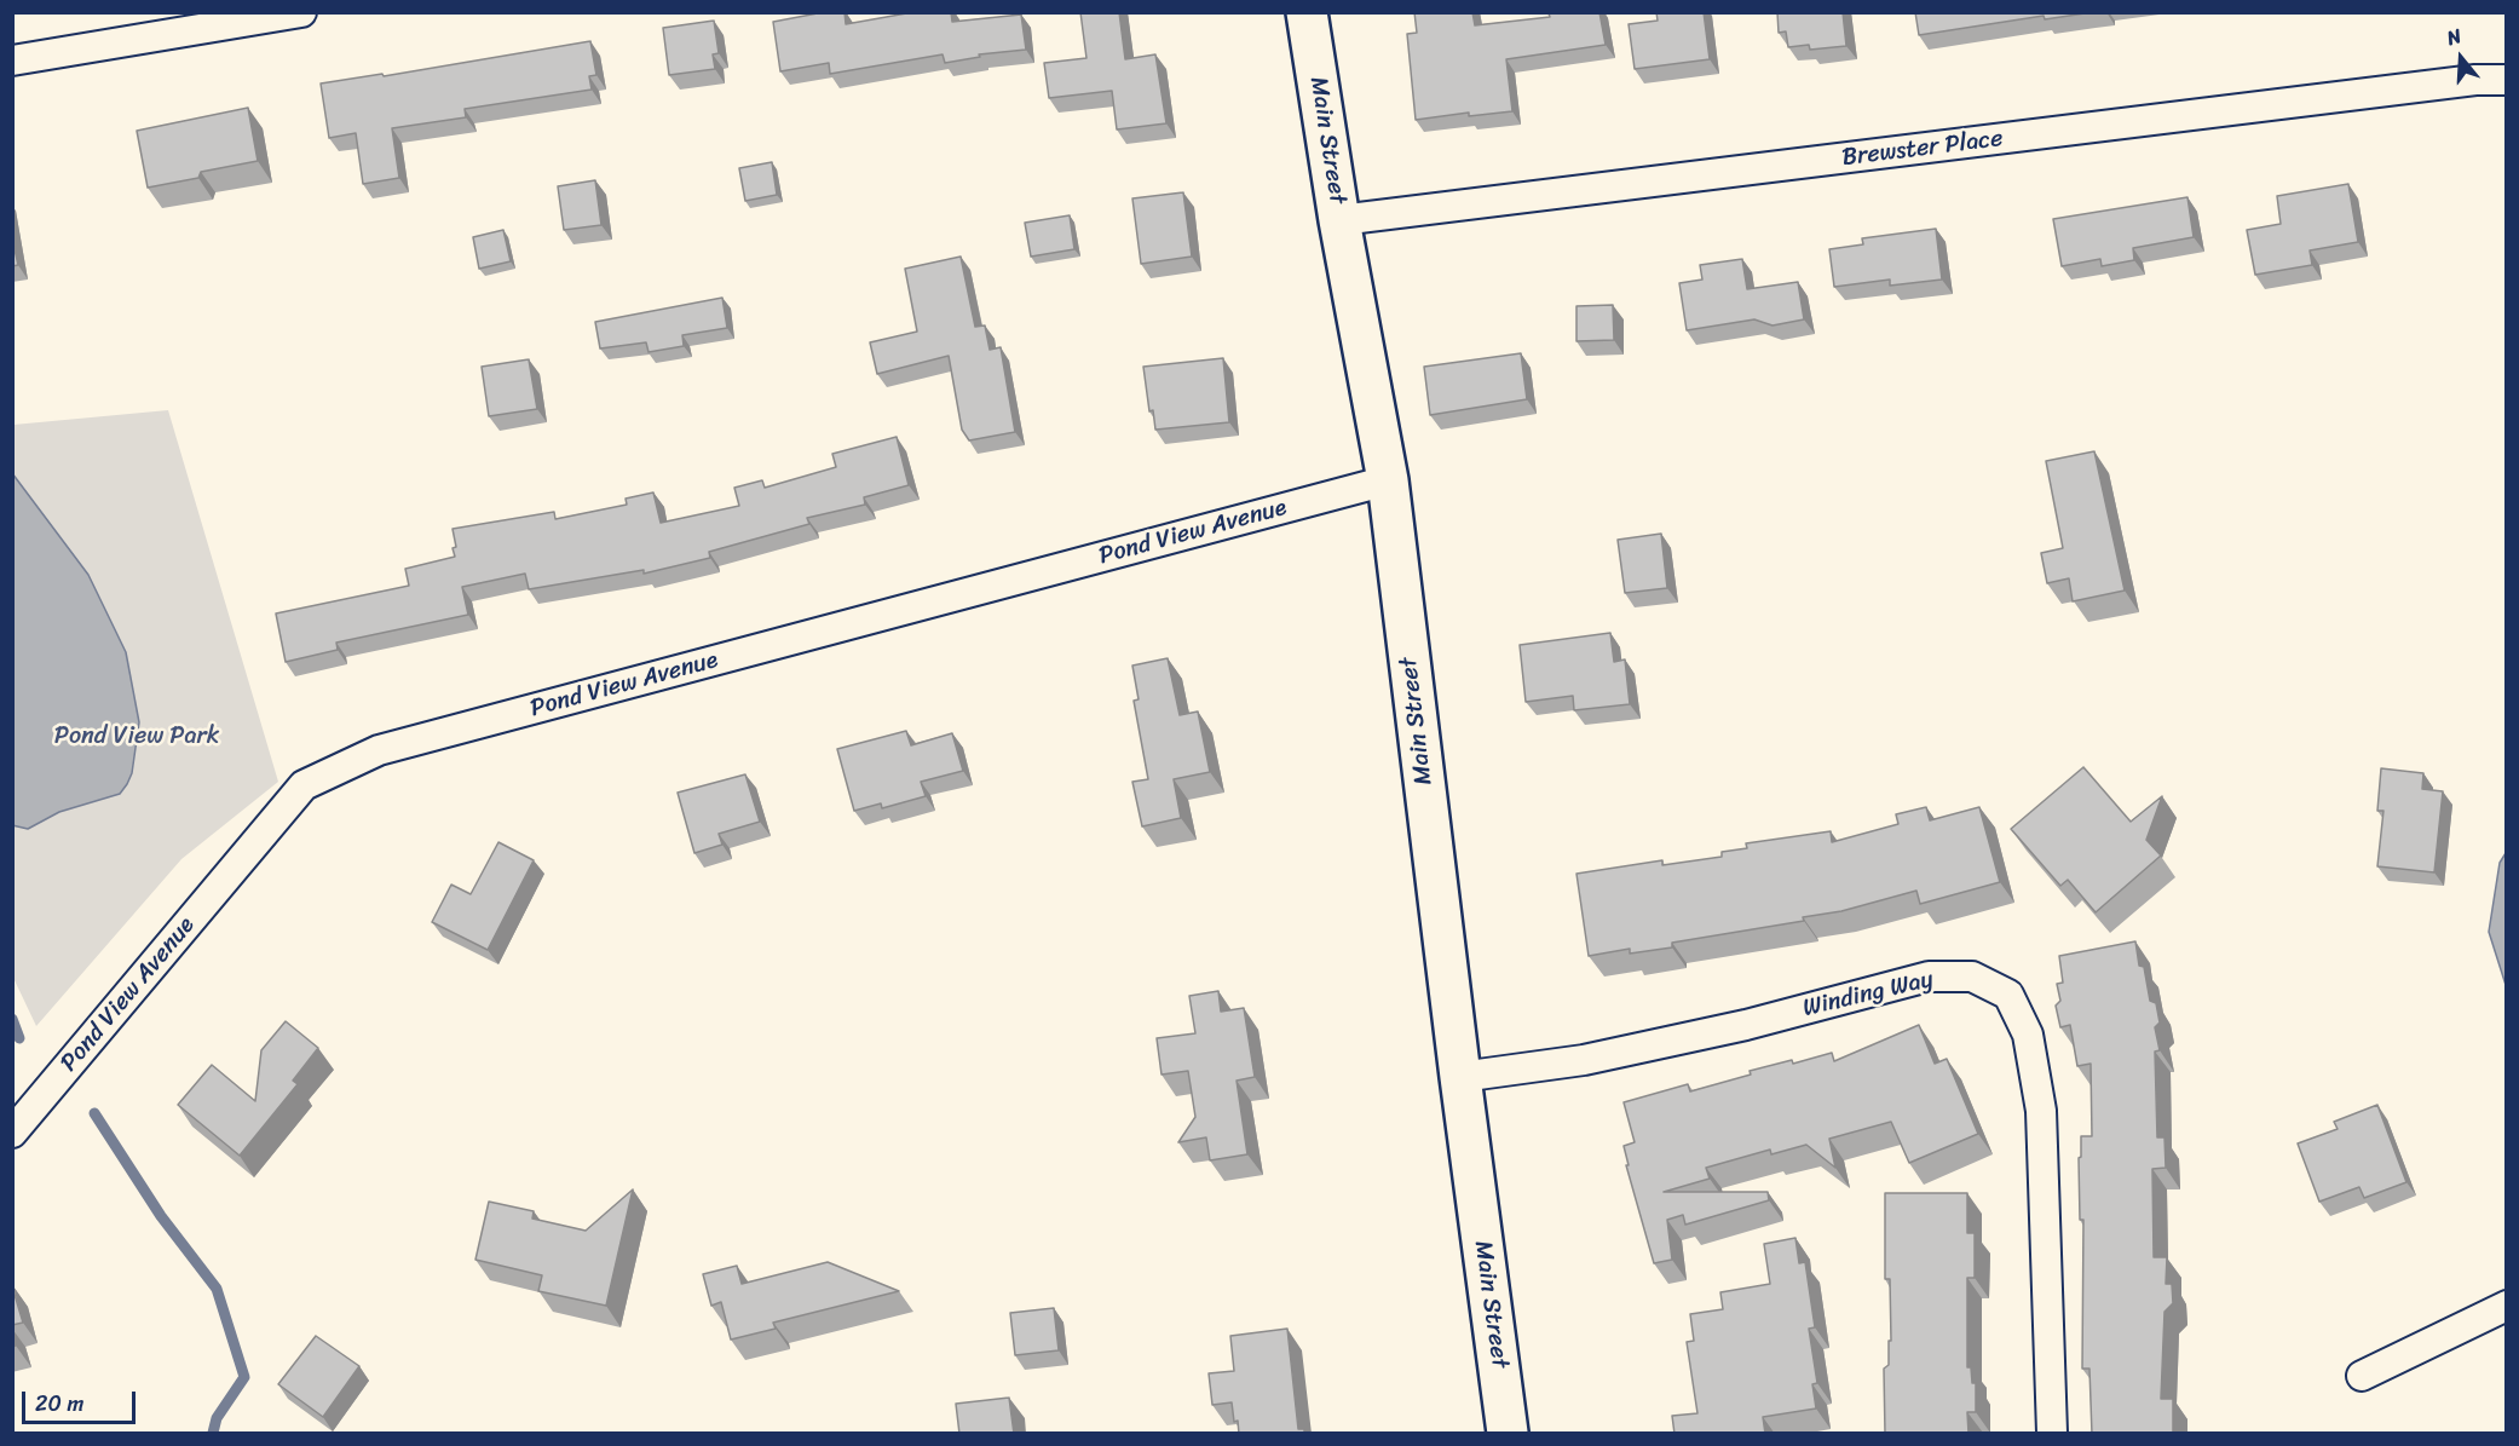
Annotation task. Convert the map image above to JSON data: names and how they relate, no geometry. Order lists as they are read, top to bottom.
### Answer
{
  "streets": {
    "main road": ["Main Street"],
    "street": ["Brewster Place", "Pond View Avenue", "Winding Way"]
  },
  "crossings": [
    ["Main Street", "Brewster Place"],
    ["Main Street", "Pond View Avenue"],
    ["Main Street", "Winding Way"]
  ],
  "parks": ["Pond View Park"],
  "scale_bar": "20 m",
  "north": "top"
}
